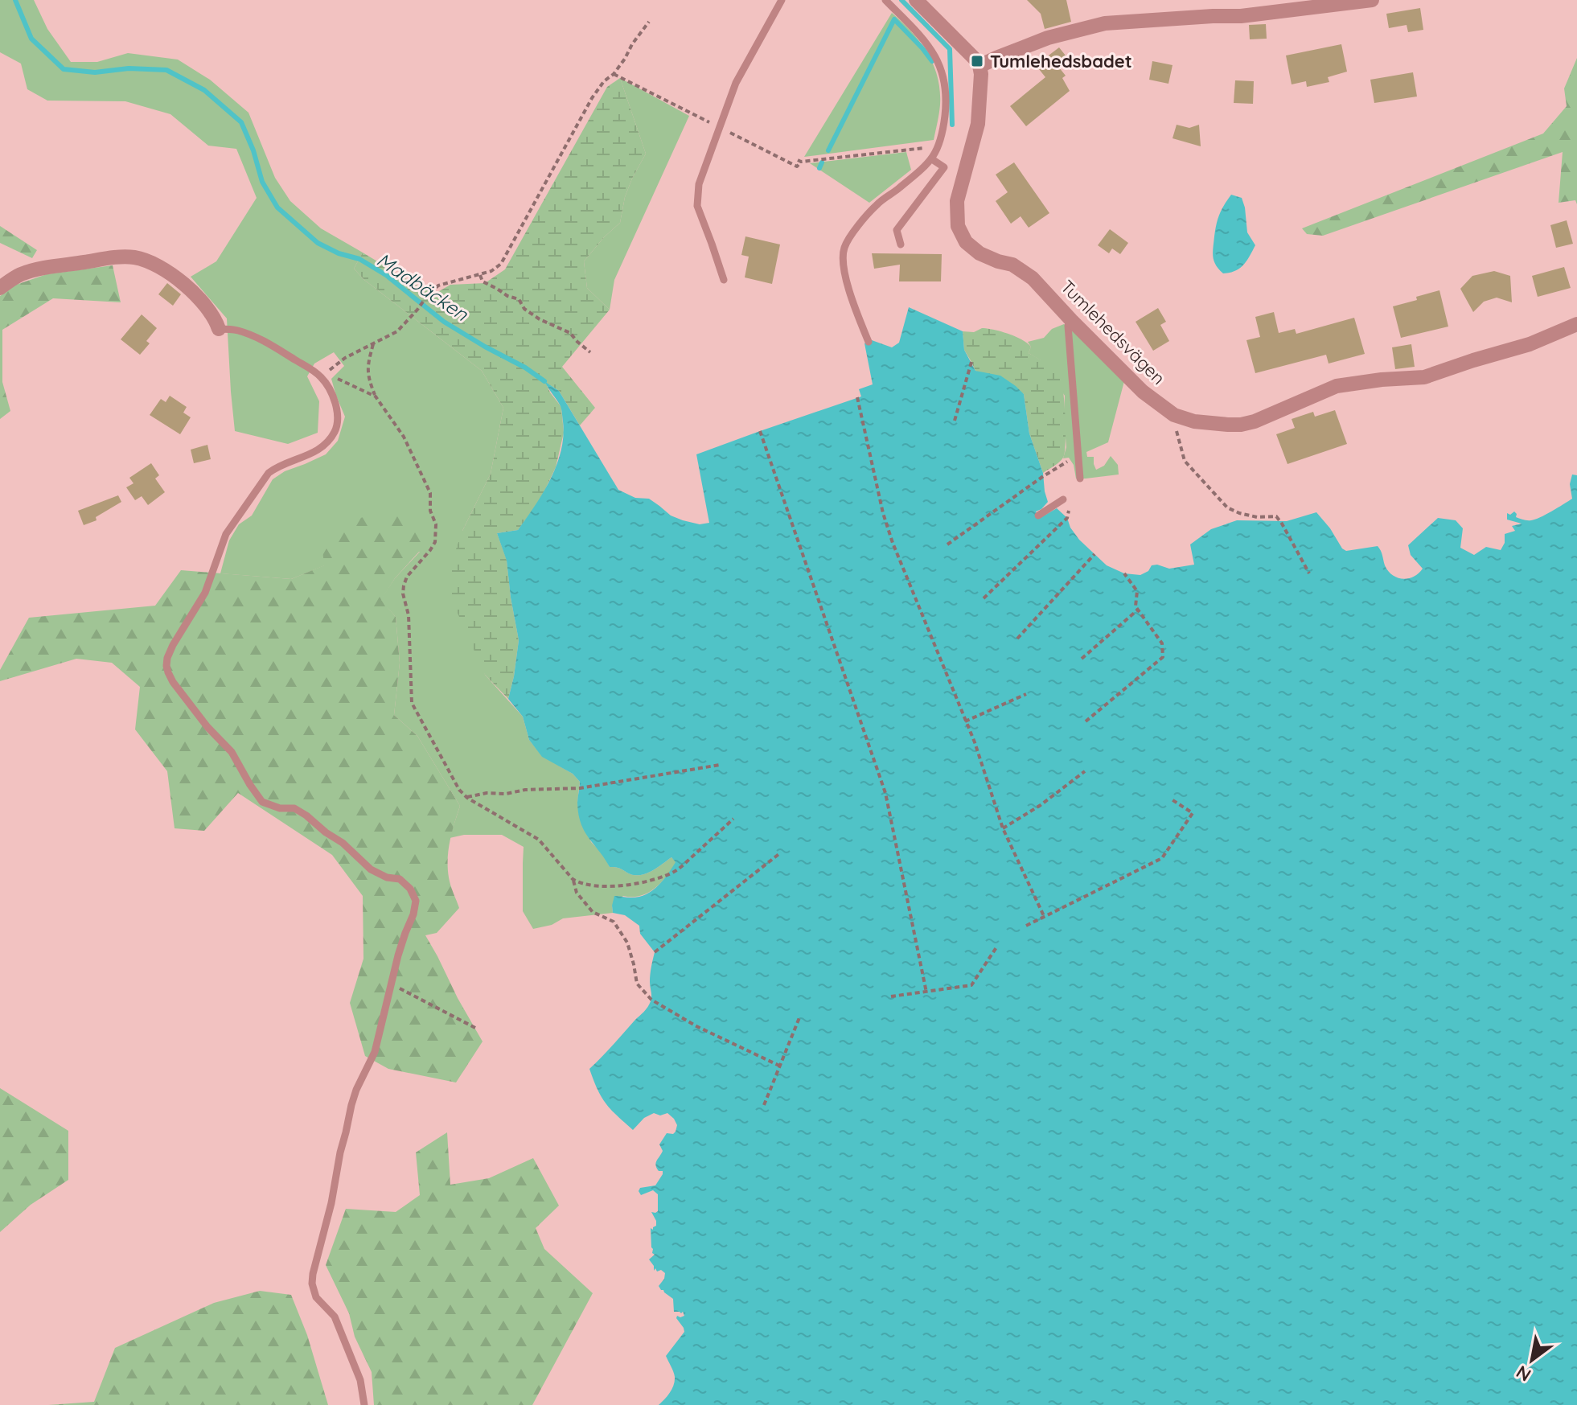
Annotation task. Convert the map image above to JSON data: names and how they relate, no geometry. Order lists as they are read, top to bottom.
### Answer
{
  "streets": {
    "street": ["Tumlehedsvägen"]
  },
  "water": ["Madbäcken"],
  "places": {
    "transit": ["Tumlehedsbadet"]
  },
  "north": "bottom left"
}
